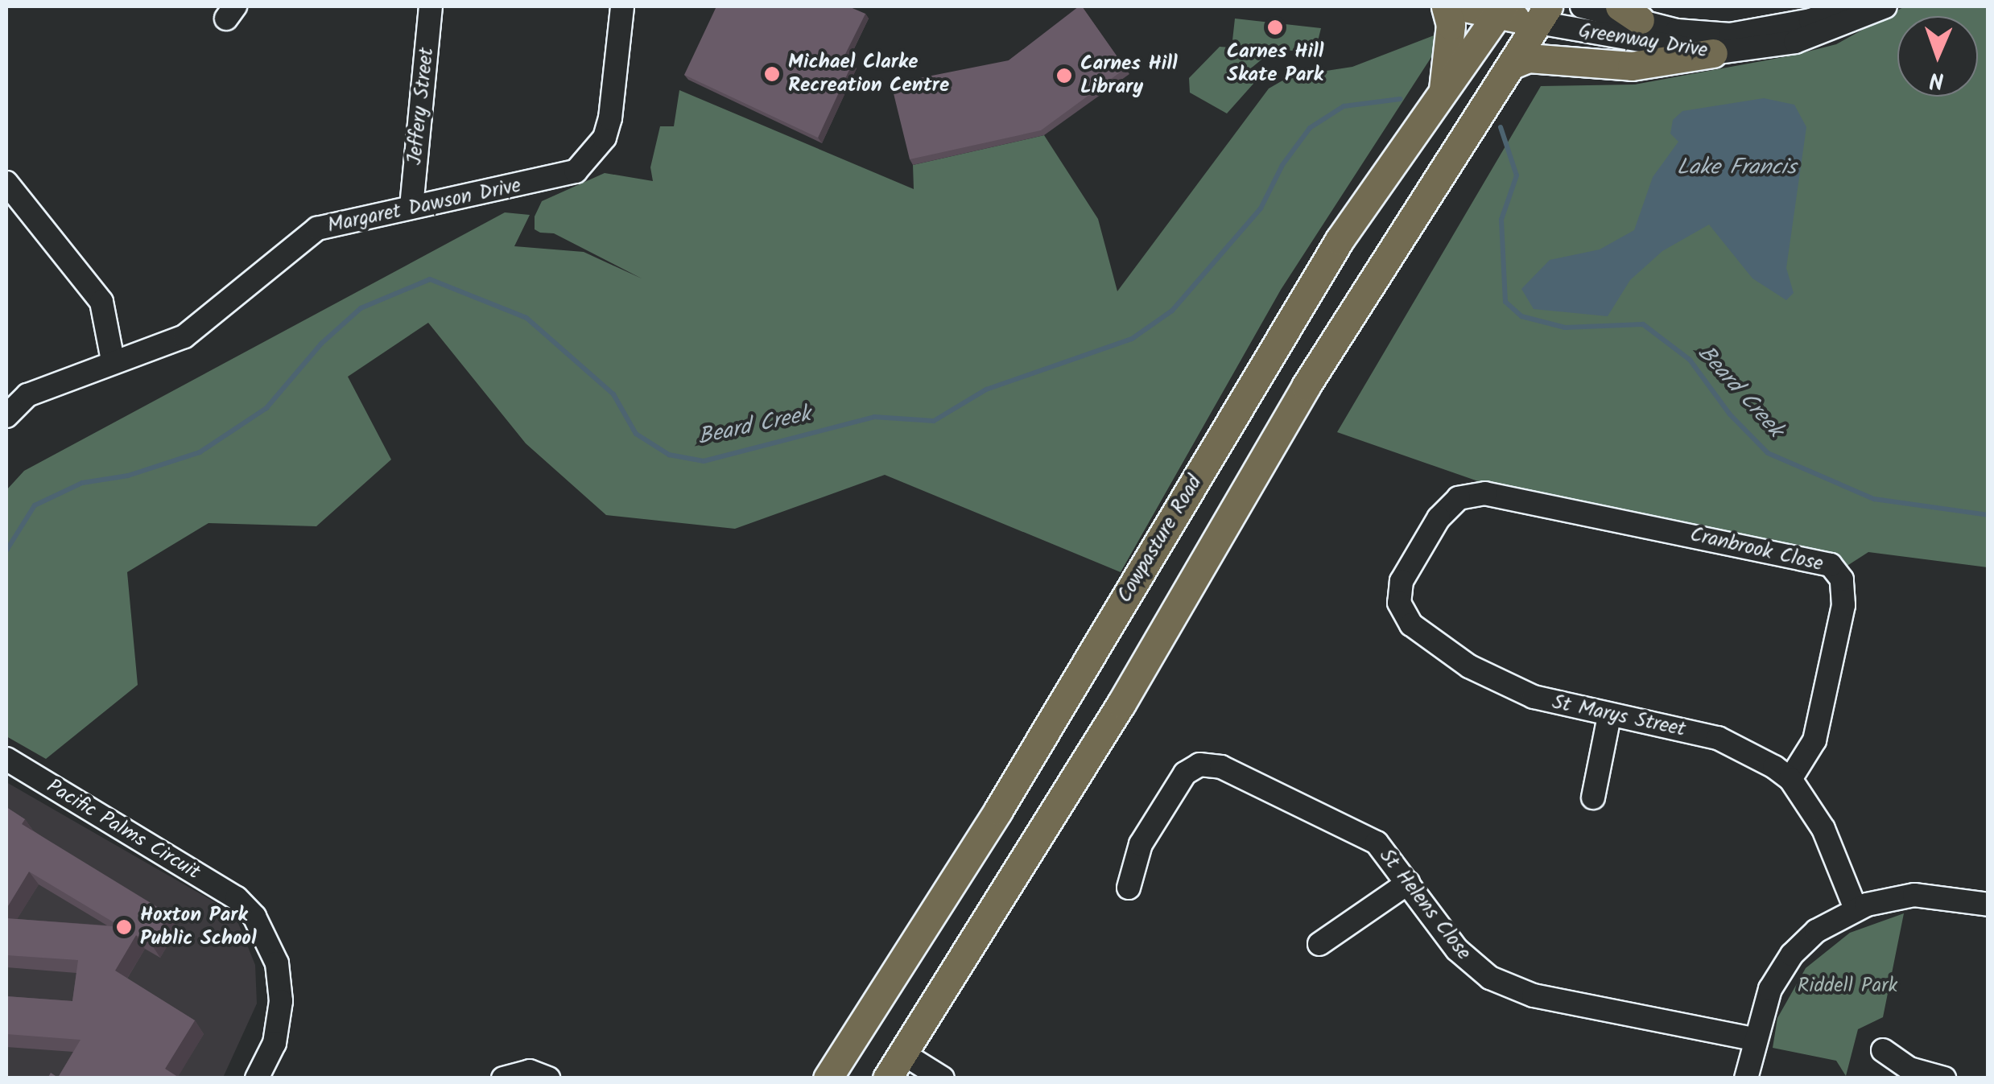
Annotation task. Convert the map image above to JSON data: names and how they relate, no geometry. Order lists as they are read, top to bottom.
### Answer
{
  "streets": {
    "main road": ["Cowpasture Road"],
    "street": [
      "Greenway Drive",
      "Jeffery Street",
      "Margaret Dawson Drive",
      "Cranbrook Close",
      "St Marys Street",
      "Pacific Palms Circuit",
      "St Helens Close"
    ]
  },
  "crossings": [
    ["Jeffery Street", "Margaret Dawson Drive"],
    ["Cranbrook Close", "St Marys Street"]
  ],
  "water": ["Lake Francis", "Beard Creek"],
  "parks": ["Riddell Park"],
  "places": [
    "Carnes Hill Skate Park",
    "Michael Clarke Recreation Centre",
    "Carnes Hill Library",
    "Hoxton Park Public School"
  ],
  "north": "bottom"
}
